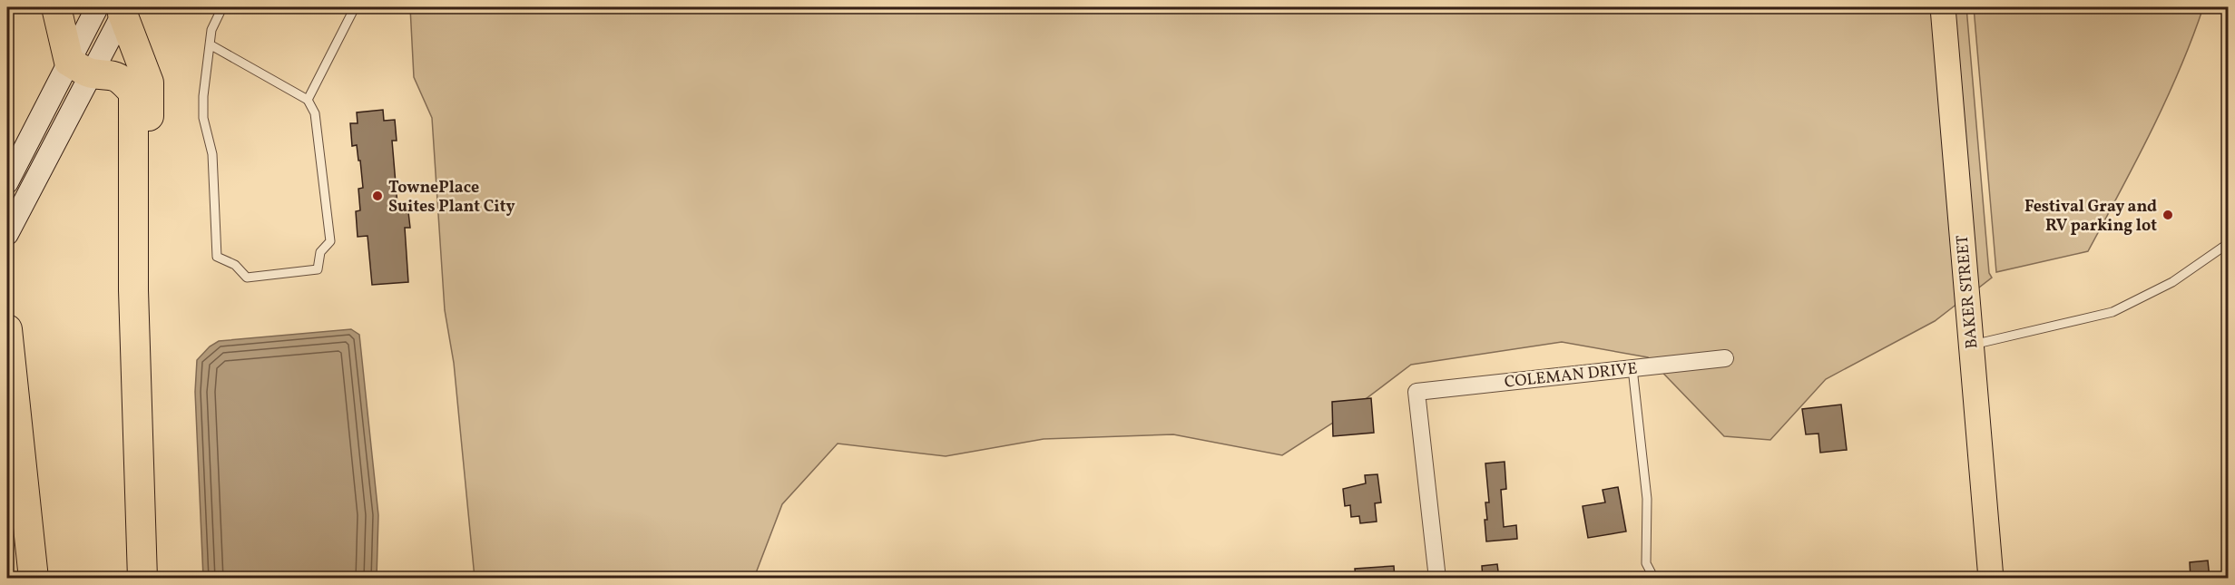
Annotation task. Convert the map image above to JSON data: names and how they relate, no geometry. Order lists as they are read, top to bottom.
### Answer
{
  "streets": {
    "main road": ["BAKER STREET"],
    "street": ["COLEMAN DRIVE"]
  },
  "places": ["TownePlace Suites Plant City", "Festival Gray and RV parking lot"]
}
